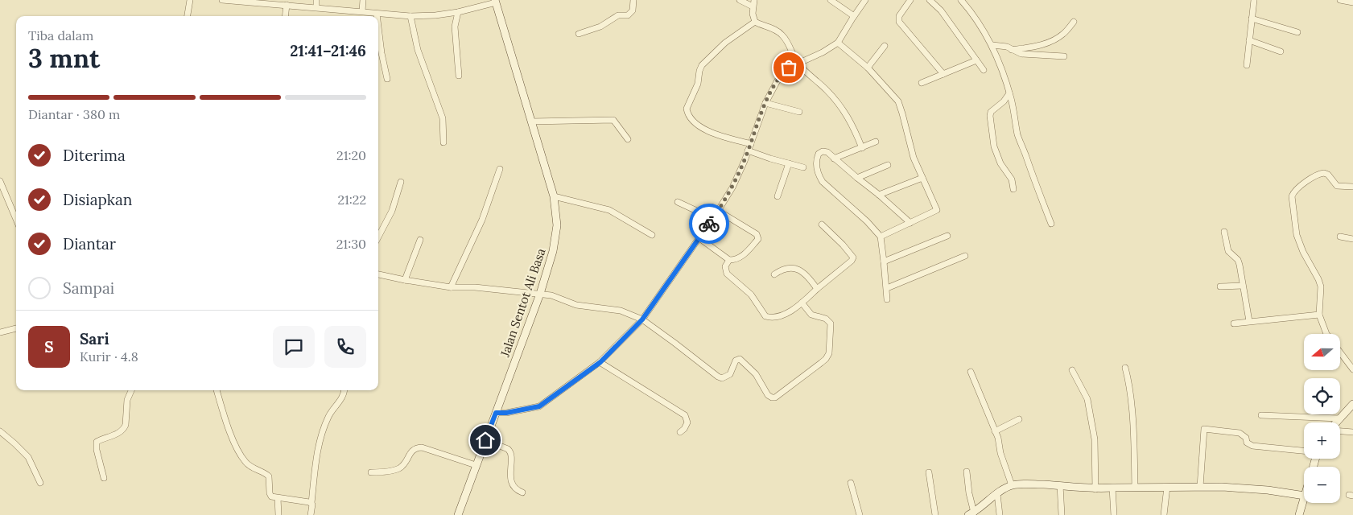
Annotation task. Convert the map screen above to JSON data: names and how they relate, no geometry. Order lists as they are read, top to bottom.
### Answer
{
  "streets": {
    "main road": ["Jalan Sentot Ali Basa"]
  },
  "north": "left",
  "page": {
    "heading": ["3 mnt", "Tiba dalam", "21:41–21:46"],
    "panel": ["Sari", "Kurir · 4.8"],
    "bar": "Diantar · 380 m",
    "list": [
      ["Diterima", "21:20"],
      ["Disiapkan", "21:22"],
      ["Diantar", "21:30"],
      "Sampai"
    ],
    "round": "S",
    "map_buttons": ["+", "−"]
  }
}
